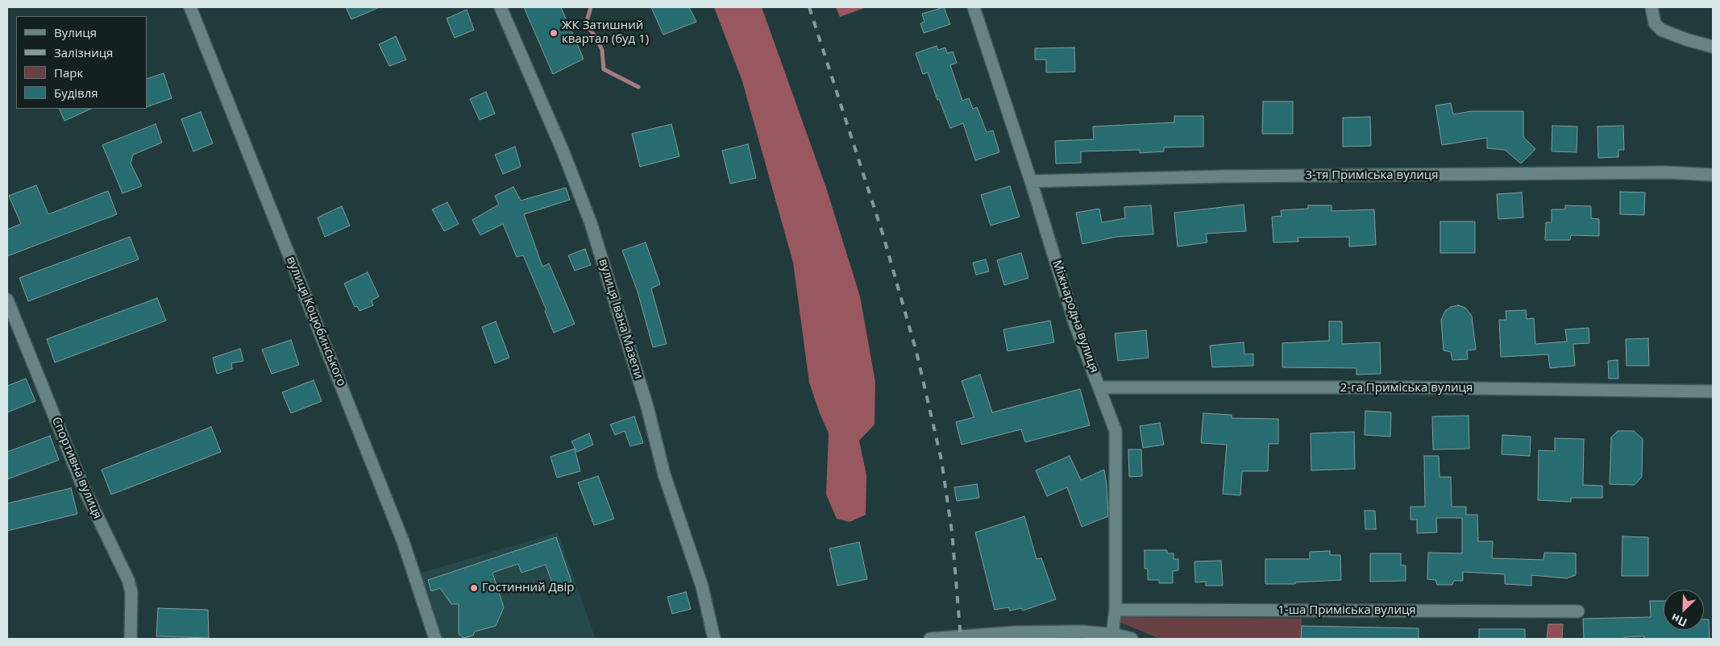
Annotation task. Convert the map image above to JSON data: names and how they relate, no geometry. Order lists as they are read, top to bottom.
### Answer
{
  "streets": {
    "street": [
      "3-тя Приміська вулиця",
      "Міжнародна вулиця",
      "вулиця Івана Мазепи",
      "вулиця Коцюбинського",
      "2-га Приміська вулиця",
      "Спортивна вулиця",
      "1-ша Приміська вулиця"
    ]
  },
  "crossings": [
    ["3-тя Приміська вулиця", "Міжнародна вулиця"],
    ["Міжнародна вулиця", "2-га Приміська вулиця"],
    ["Міжнародна вулиця", "1-ша Приміська вулиця"]
  ],
  "places": ["ЖК Затишний квартал (буд 1)", "Гостинний Двір"],
  "legend": [
    "Вулиця",
    "Залізниця",
    "Парк",
    "Будівля"
  ],
  "north": "bottom left"
}
